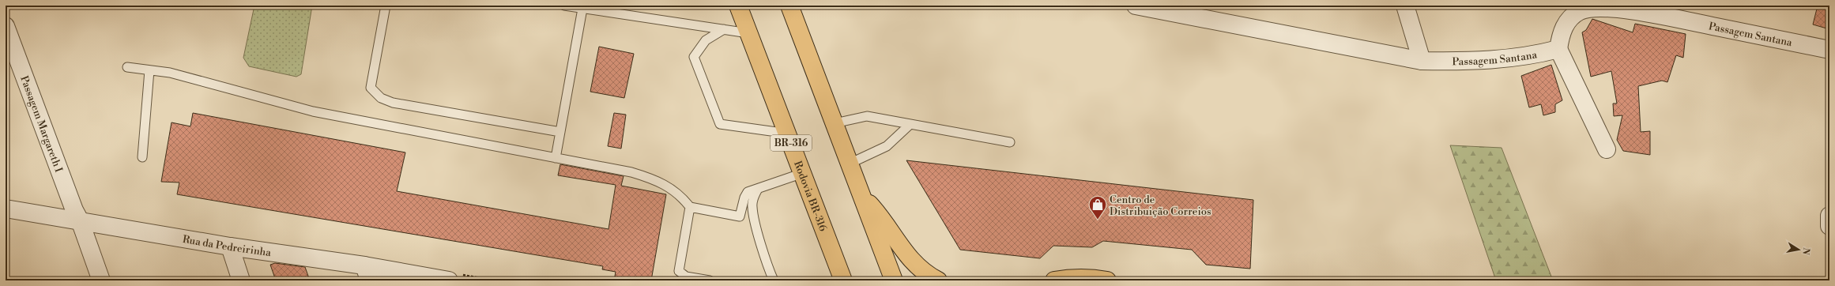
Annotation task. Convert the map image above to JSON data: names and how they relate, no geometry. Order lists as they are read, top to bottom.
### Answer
{
  "streets": {
    "highway": ["BR-316", "Rodovia BR-316"],
    "street": ["Passagem Santana", "Passagem Margareth I", "Rua da Pedreirinha"]
  },
  "crossings": [
    ["Passagem Margareth I", "Rua da Pedreirinha"]
  ],
  "places": {
    "shop": ["Centro de Distribuição Correios"]
  },
  "north": "right"
}
